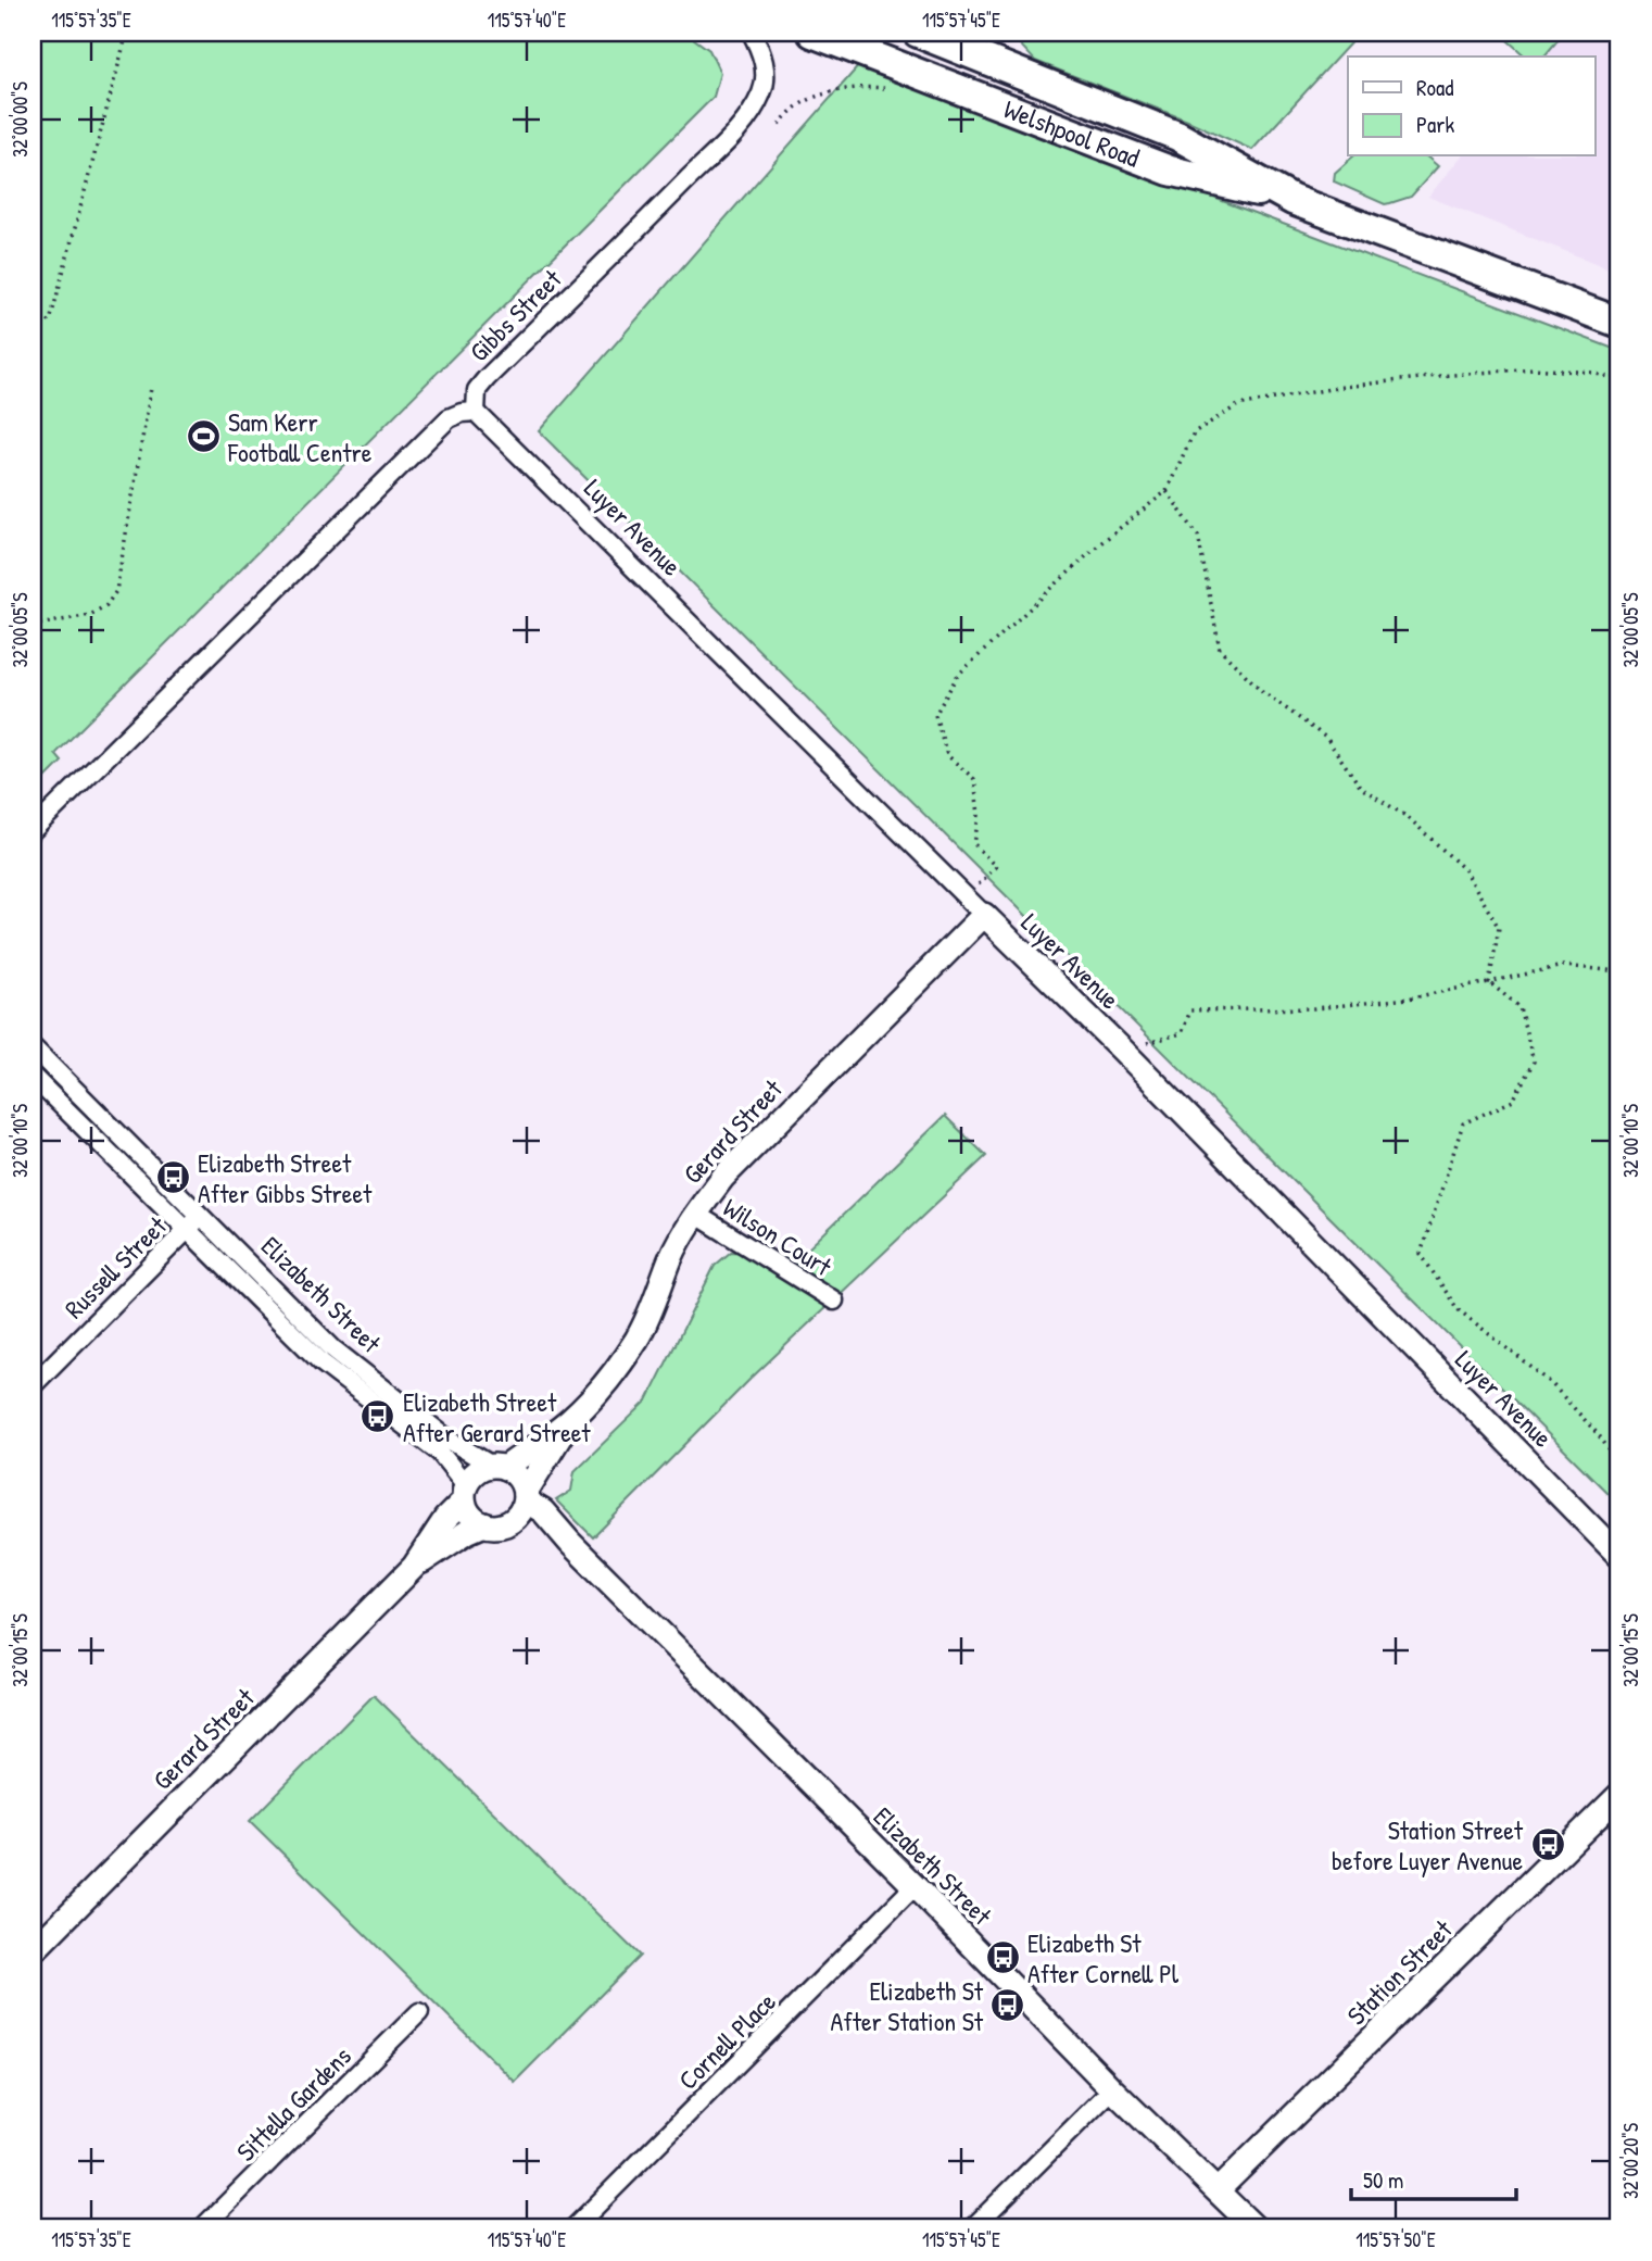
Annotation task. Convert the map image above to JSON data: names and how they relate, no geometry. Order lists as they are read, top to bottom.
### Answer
{
  "streets": {
    "main road": ["Welshpool Road"],
    "street": [
      "Gibbs Street",
      "Luyer Avenue",
      "Gerard Street",
      "Wilson Court",
      "Russell Street",
      "Elizabeth Street",
      "Station Street",
      "Cornell Place",
      "Sittella Gardens"
    ]
  },
  "crossings": [
    ["Gibbs Street", "Luyer Avenue"],
    ["Luyer Avenue", "Gerard Street"],
    ["Gerard Street", "Wilson Court"],
    ["Gerard Street", "Elizabeth Street"],
    ["Russell Street", "Elizabeth Street"],
    ["Elizabeth Street", "Station Street"],
    ["Elizabeth Street", "Cornell Place"]
  ],
  "places": {
    "sports": ["Sam Kerr Football Centre"],
    "bus stop": [
      "Elizabeth Street After Gibbs Street",
      "Elizabeth Street After Gerard Street",
      "Station Street before Luyer Avenue",
      "Elizabeth St After Cornell Pl",
      "Elizabeth St After Station St"
    ]
  },
  "legend": ["Road", "Park"],
  "scale_bar": "50 m",
  "coordinates": [
    "115°57'35\"E",
    "115°57'40\"E",
    "115°57'45\"E",
    "32°00'00\"S",
    "32°00'05\"S",
    "32°00'10\"S",
    "32°00'15\"S",
    "32°00'20\"S",
    "115°57'50\"E"
  ]
}
